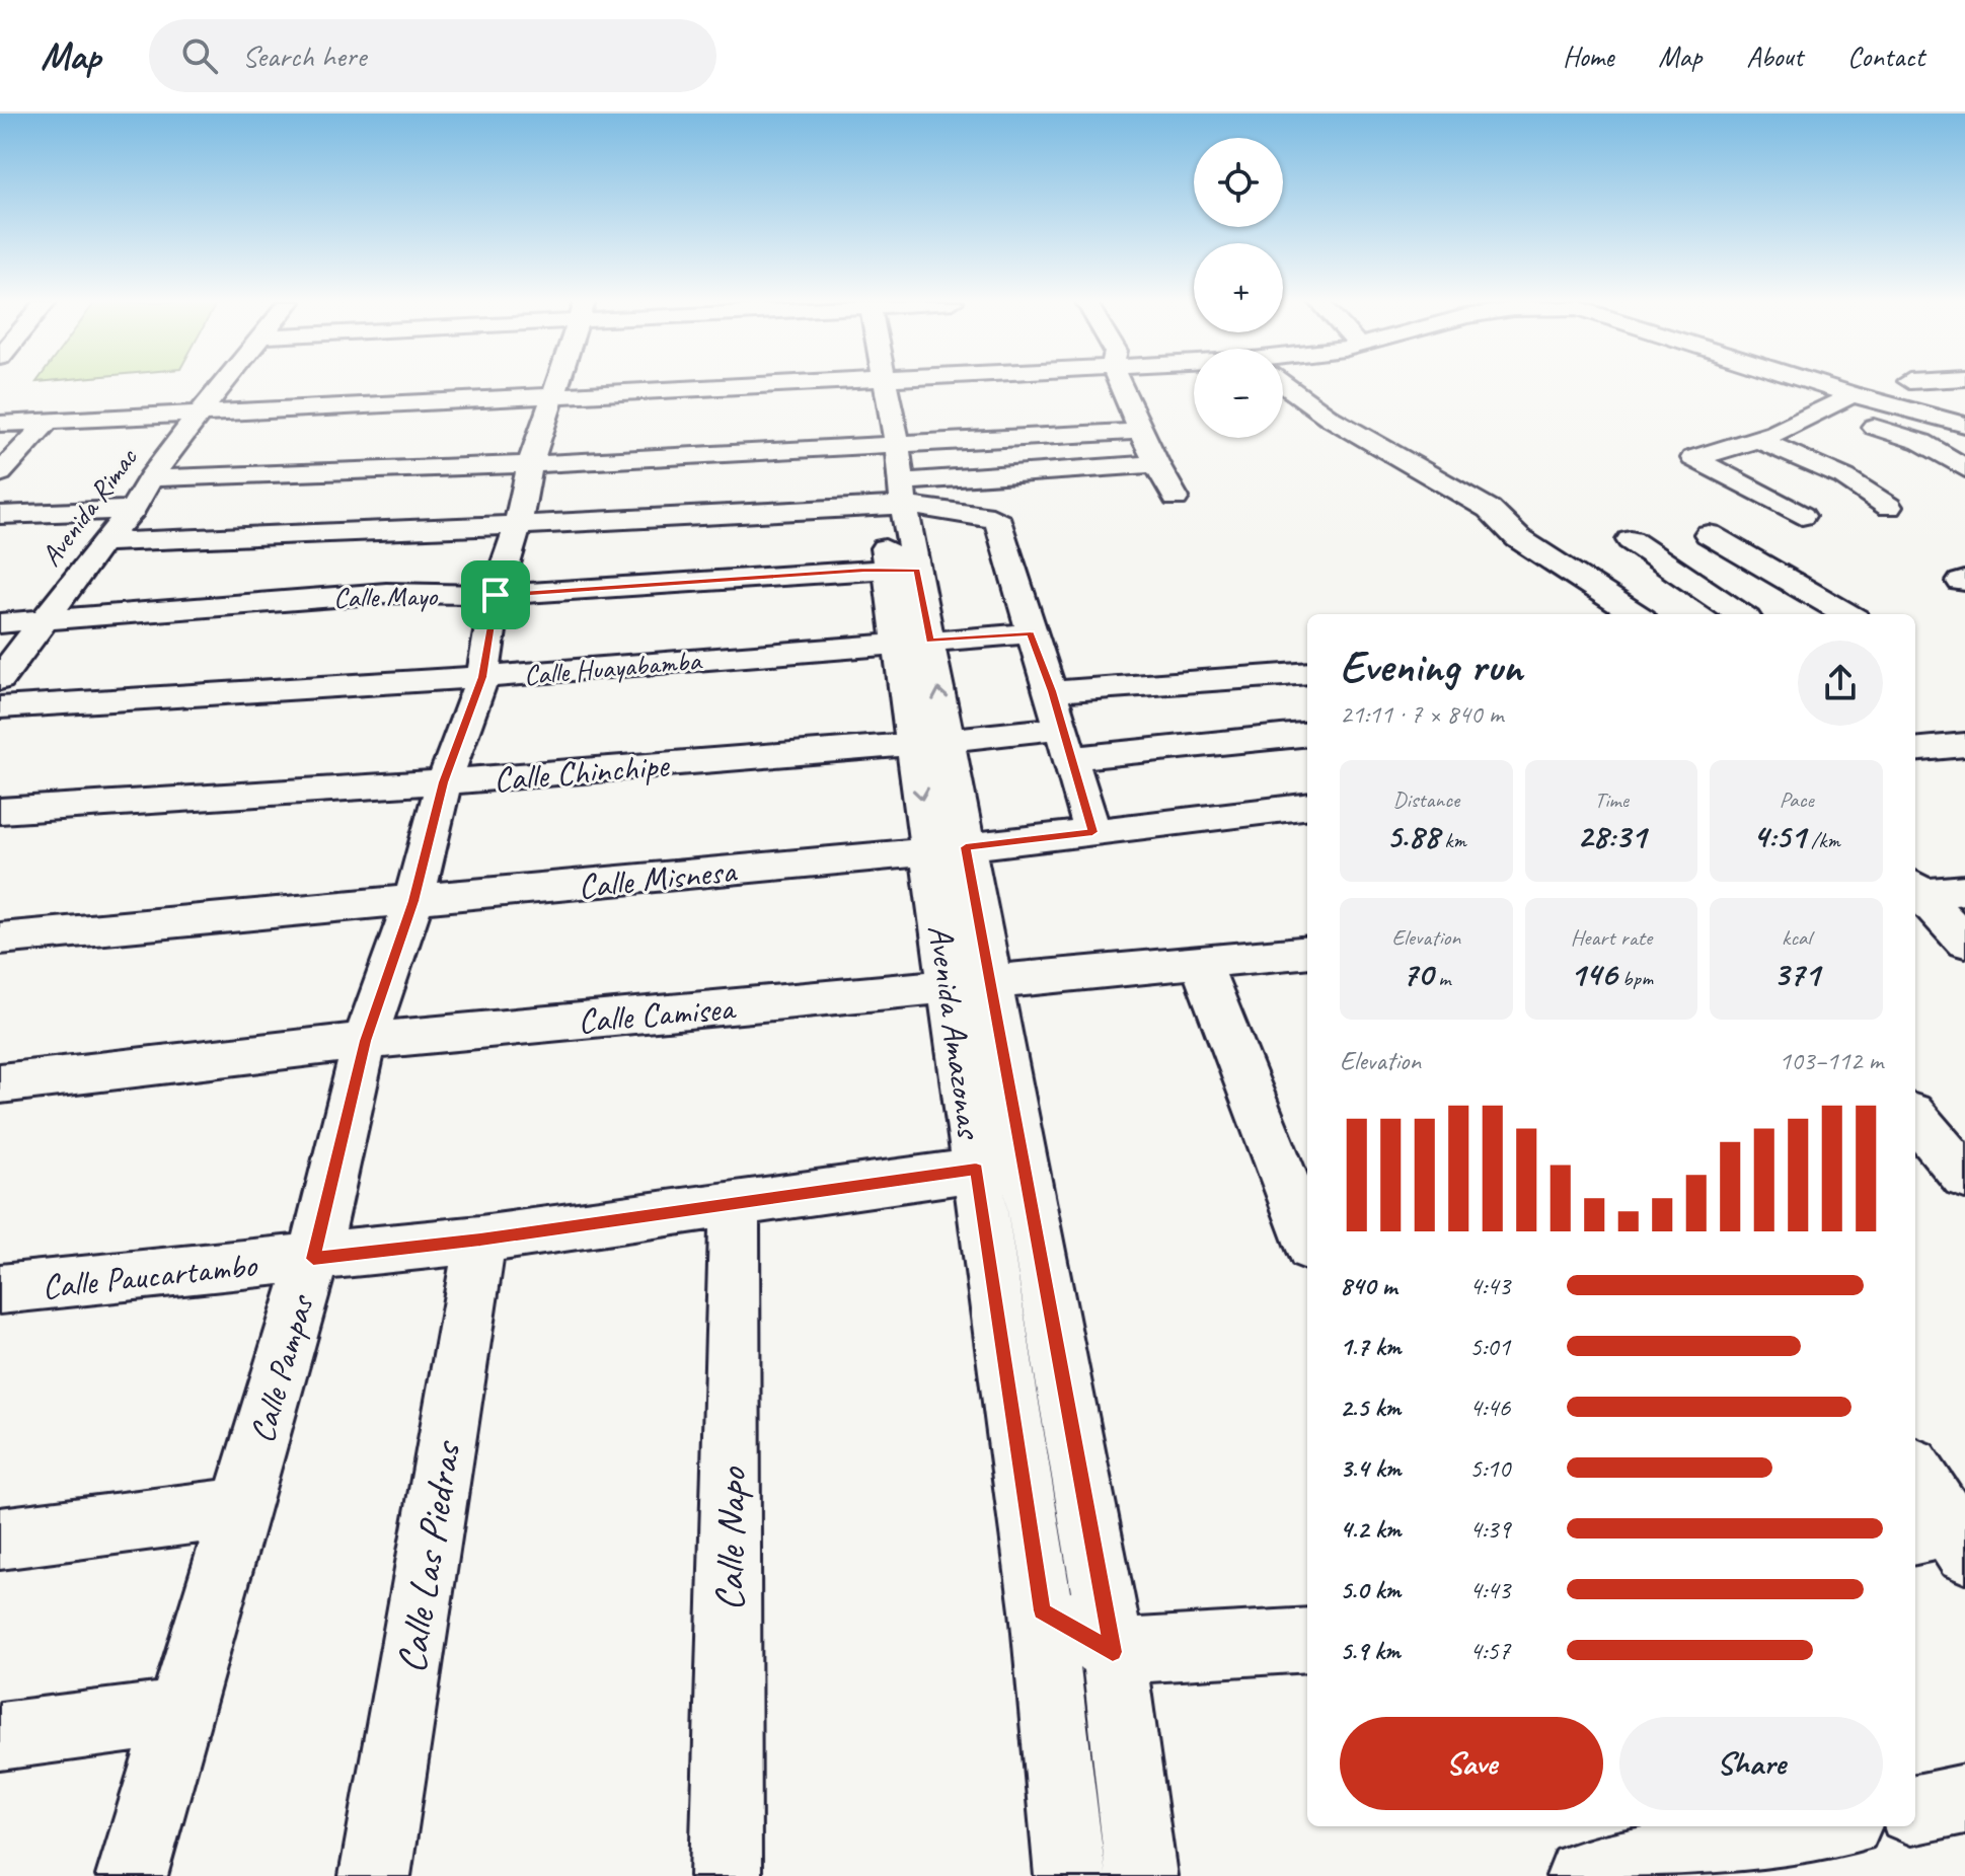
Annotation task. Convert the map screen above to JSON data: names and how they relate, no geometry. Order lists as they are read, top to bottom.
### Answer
{
  "streets": {
    "street": [
      "Avenida Rimac",
      "Calle Mayo",
      "Calle Huayabamba",
      "Calle Chinchipe",
      "Calle Misnesa",
      "Calle Camisea",
      "Avenida Amazonas",
      "Calle Paucartambo",
      "Calle Pampas",
      "Calle Napo",
      "Calle Las Piedras"
    ]
  },
  "crossings": [
    ["Avenida Rimac", "Calle Mayo"],
    ["Calle Mayo", "Avenida Amazonas"],
    ["Calle Mayo", "Calle Pampas"],
    ["Calle Huayabamba", "Avenida Amazonas"],
    ["Calle Huayabamba", "Calle Pampas"],
    ["Calle Chinchipe", "Avenida Amazonas"],
    ["Calle Chinchipe", "Calle Pampas"],
    ["Calle Misnesa", "Avenida Amazonas"],
    ["Calle Misnesa", "Calle Pampas"],
    ["Calle Camisea", "Avenida Amazonas"],
    ["Calle Camisea", "Calle Pampas"],
    ["Avenida Amazonas", "Calle Paucartambo"],
    ["Calle Paucartambo", "Calle Pampas"],
    ["Calle Paucartambo", "Calle Napo"],
    ["Calle Paucartambo", "Calle Las Piedras"]
  ],
  "page": {
    "header": "Map",
    "search": "Search here",
    "nav": [
      "Home",
      "Map",
      "About",
      "Contact"
    ],
    "map_buttons": ["+", "−"],
    "heading": ["Evening run", "21:11 · 7 × 840 m"],
    "stats": [
      ["Distance", "5.88 km"],
      ["Time", "28:31"],
      ["Pace", "4:51 /km"],
      ["Elevation", "70 m"],
      ["Heart rate", "146 bpm"],
      ["kcal", "371"]
    ],
    "chart": ["Elevation", "103–112 m"],
    "list": [
      {
        "name": "840 m",
        "note": "4:43"
      },
      {
        "name": "1.7 km",
        "note": "5:01"
      },
      {
        "name": "2.5 km",
        "note": "4:46"
      },
      {
        "name": "3.4 km",
        "note": "5:10"
      },
      {
        "name": "4.2 km",
        "note": "4:39"
      },
      {
        "name": "5.0 km",
        "note": "4:43"
      },
      {
        "name": "5.9 km",
        "note": "4:57"
      }
    ],
    "buttons": ["Save", "Share"]
  }
}
